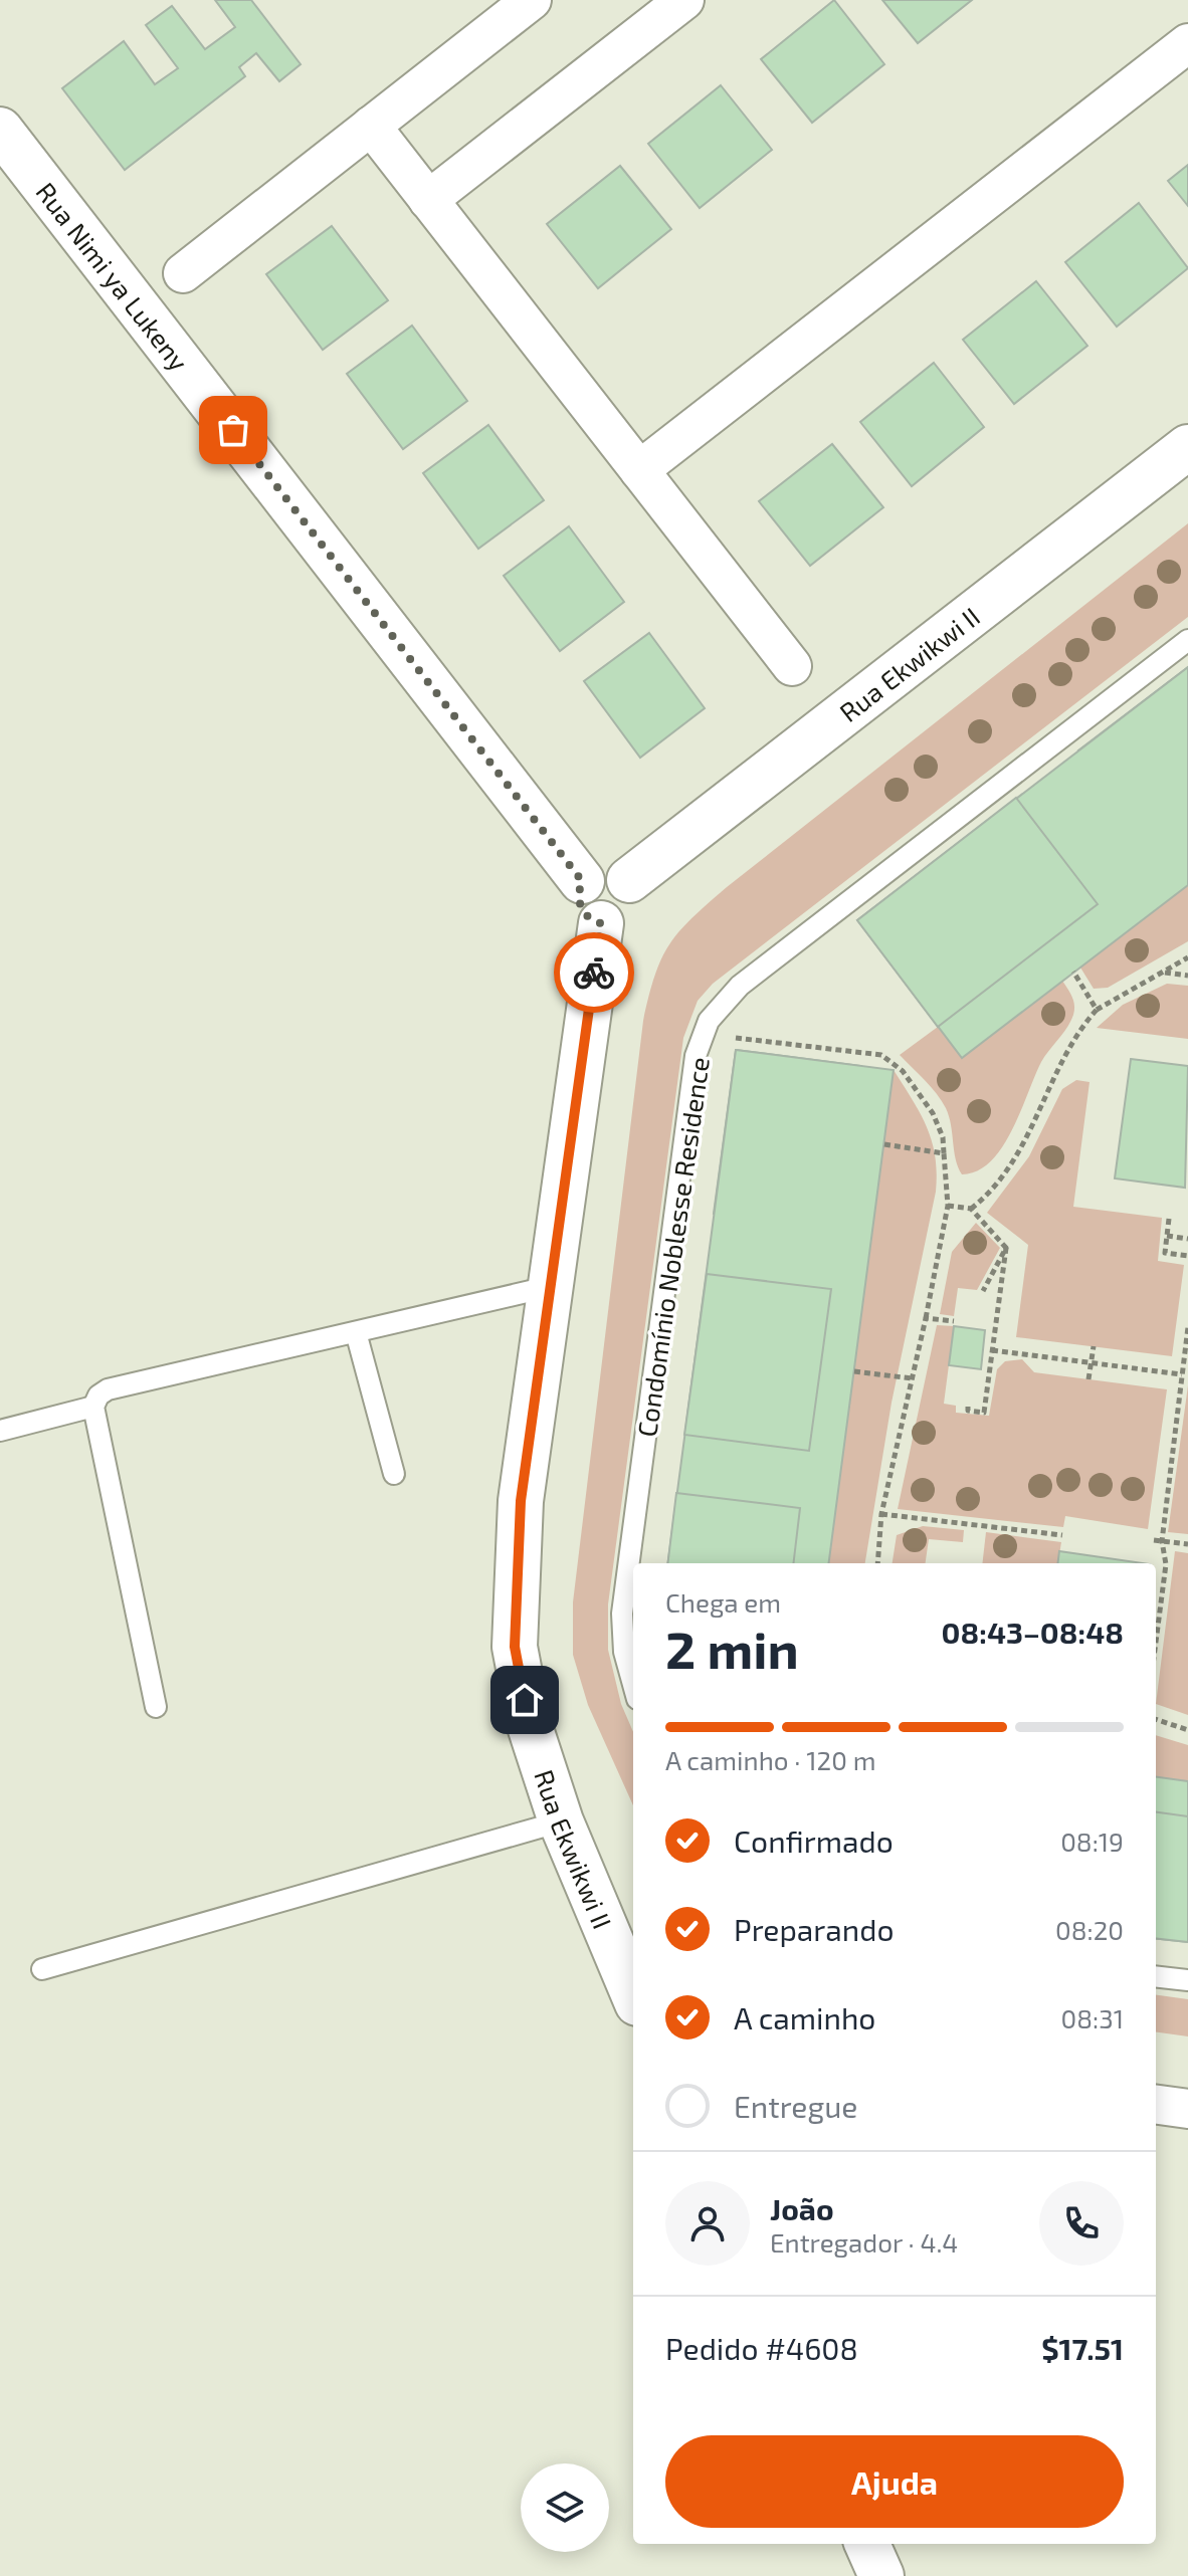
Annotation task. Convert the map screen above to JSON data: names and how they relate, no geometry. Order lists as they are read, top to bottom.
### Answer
{
  "streets": {
    "street": ["Rua Nimi ya Lukeny", "Rua Ekwikwi II"],
    "lane": ["Condomínio Noblesse Residence"]
  },
  "crossings": [
    ["Rua Nimi ya Lukeny", "Rua Ekwikwi II"]
  ],
  "page": {
    "heading": ["2 min", "Chega em", "08:43–08:48"],
    "panel": [
      "João",
      "Entregador · 4.4",
      "Pedido #4608",
      "$17.51"
    ],
    "bar": "A caminho · 120 m",
    "list": [
      ["Confirmado", "08:19"],
      ["Preparando", "08:20"],
      ["A caminho", "08:31"],
      "Entregue"
    ],
    "buttons": "Ajuda"
  }
}
